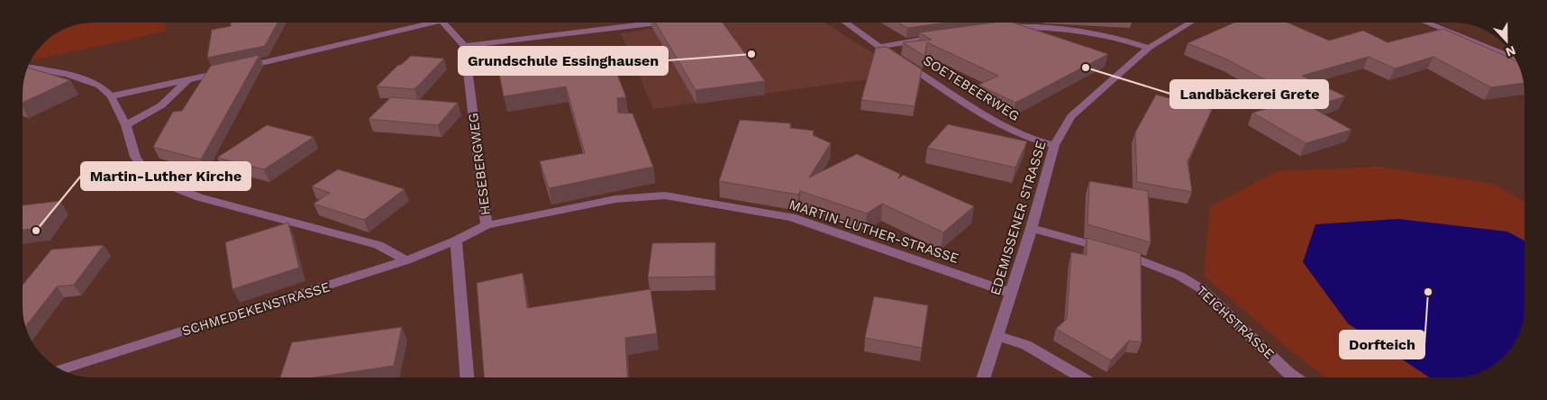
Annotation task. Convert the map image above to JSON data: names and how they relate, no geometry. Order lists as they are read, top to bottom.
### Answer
{
  "streets": {
    "street": [
      "SOETEBEERWEG",
      "HESEBERGWEG",
      "EDEMISSENER STRASSE",
      "MARTIN-LUTHER-STRASSE",
      "SCHMEDEKENSTRASSE",
      "TEICHSTRASSE"
    ]
  },
  "crossings": [
    ["SOETEBEERWEG", "EDEMISSENER STRASSE"],
    ["HESEBERGWEG", "MARTIN-LUTHER-STRASSE"],
    ["HESEBERGWEG", "SCHMEDEKENSTRASSE"],
    ["EDEMISSENER STRASSE", "MARTIN-LUTHER-STRASSE"],
    ["EDEMISSENER STRASSE", "TEICHSTRASSE"]
  ],
  "places": [
    "Grundschule Essinghausen",
    "Landbäckerei Grete",
    "Martin-Luther Kirche",
    "Dorfteich"
  ],
  "north": "bottom"
}
